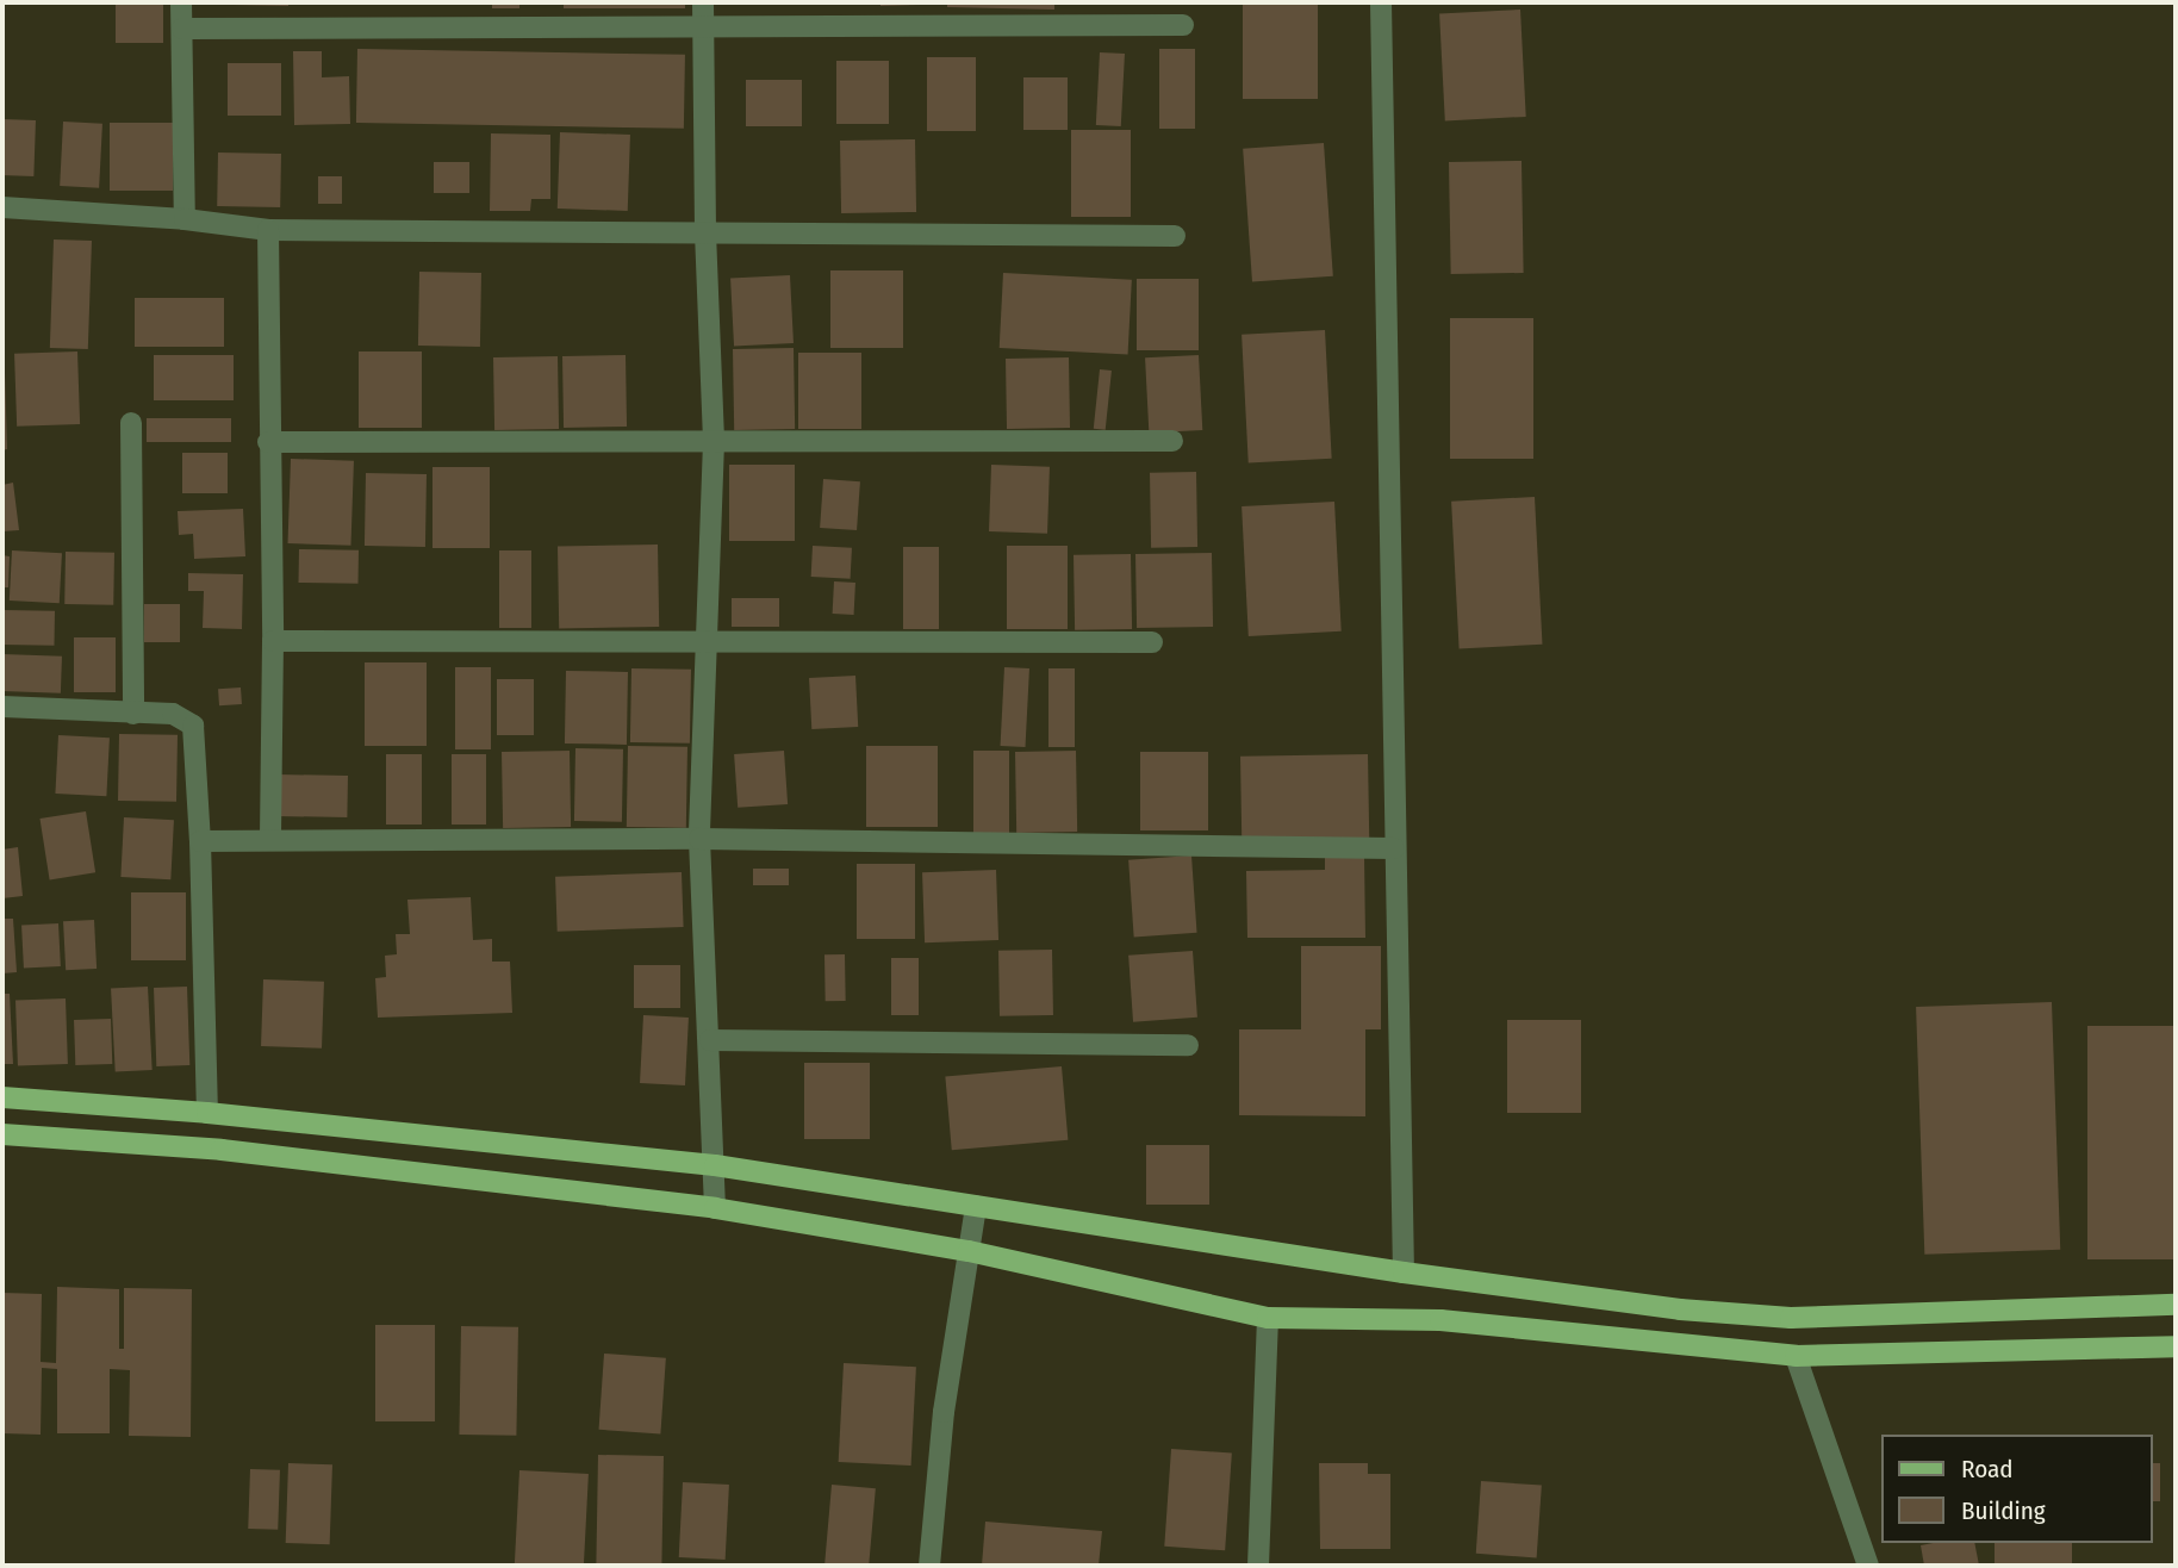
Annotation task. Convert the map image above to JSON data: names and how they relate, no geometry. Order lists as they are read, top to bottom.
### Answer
{
  "legend": ["Road", "Building"]
}
